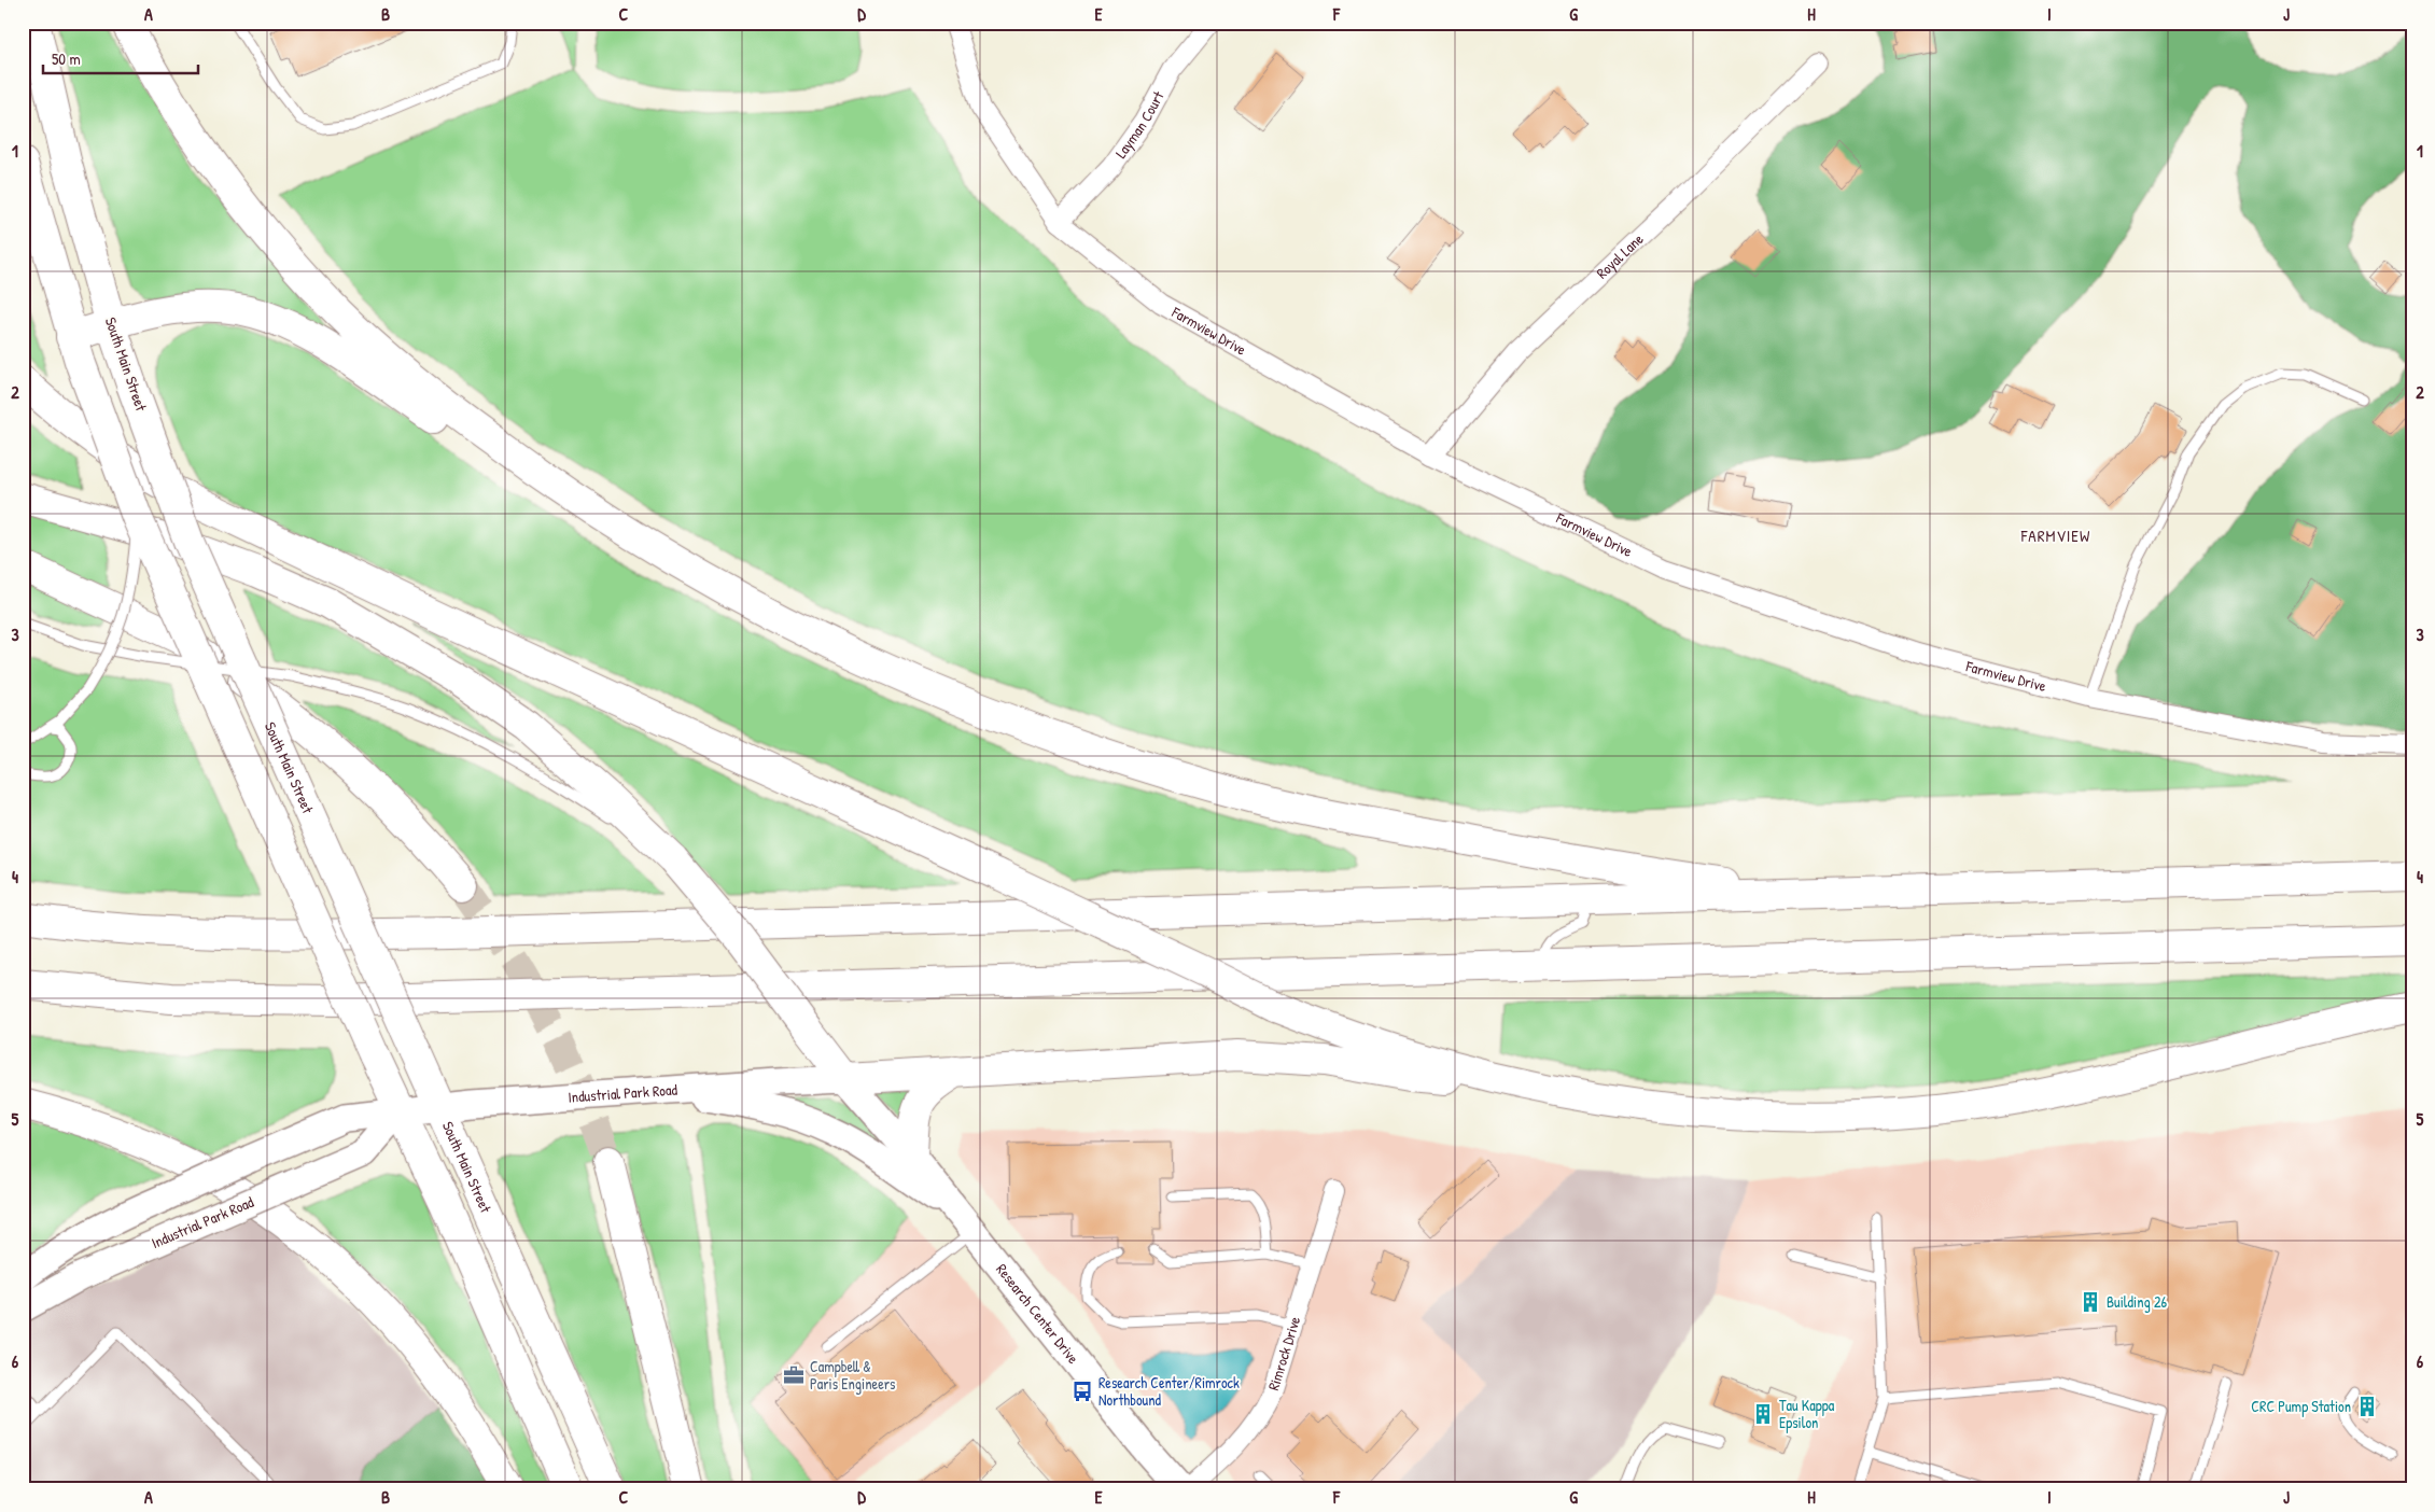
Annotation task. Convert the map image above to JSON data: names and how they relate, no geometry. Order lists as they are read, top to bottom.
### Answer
{
  "streets": {
    "main road": ["South Main Street", "Industrial Park Road", "Research Center Drive"],
    "street": [
      "Layman Court",
      "Royal Lane",
      "Farmview Drive",
      "Rimrock Drive"
    ]
  },
  "crossings": [
    ["Layman Court", "Farmview Drive"],
    ["Royal Lane", "Farmview Drive"],
    ["South Main Street", "Industrial Park Road"],
    ["Industrial Park Road", "Research Center Drive"]
  ],
  "districts": ["FARMVIEW"],
  "places": {
    "building": ["Building 26", "CRC Pump Station", "Tau Kappa Epsilon"],
    "office": ["Campbell & Paris Engineers"],
    "bus stop": ["Research Center/Rimrock Northbound"]
  },
  "scale_bar": "50 m",
  "grid": {
    "columns": [
      "A",
      "B",
      "C",
      "D",
      "E",
      "F",
      "G",
      "H",
      "I",
      "J"
    ],
    "rows": [
      "1",
      "2",
      "3",
      "4",
      "5",
      "6"
    ]
  }
}
